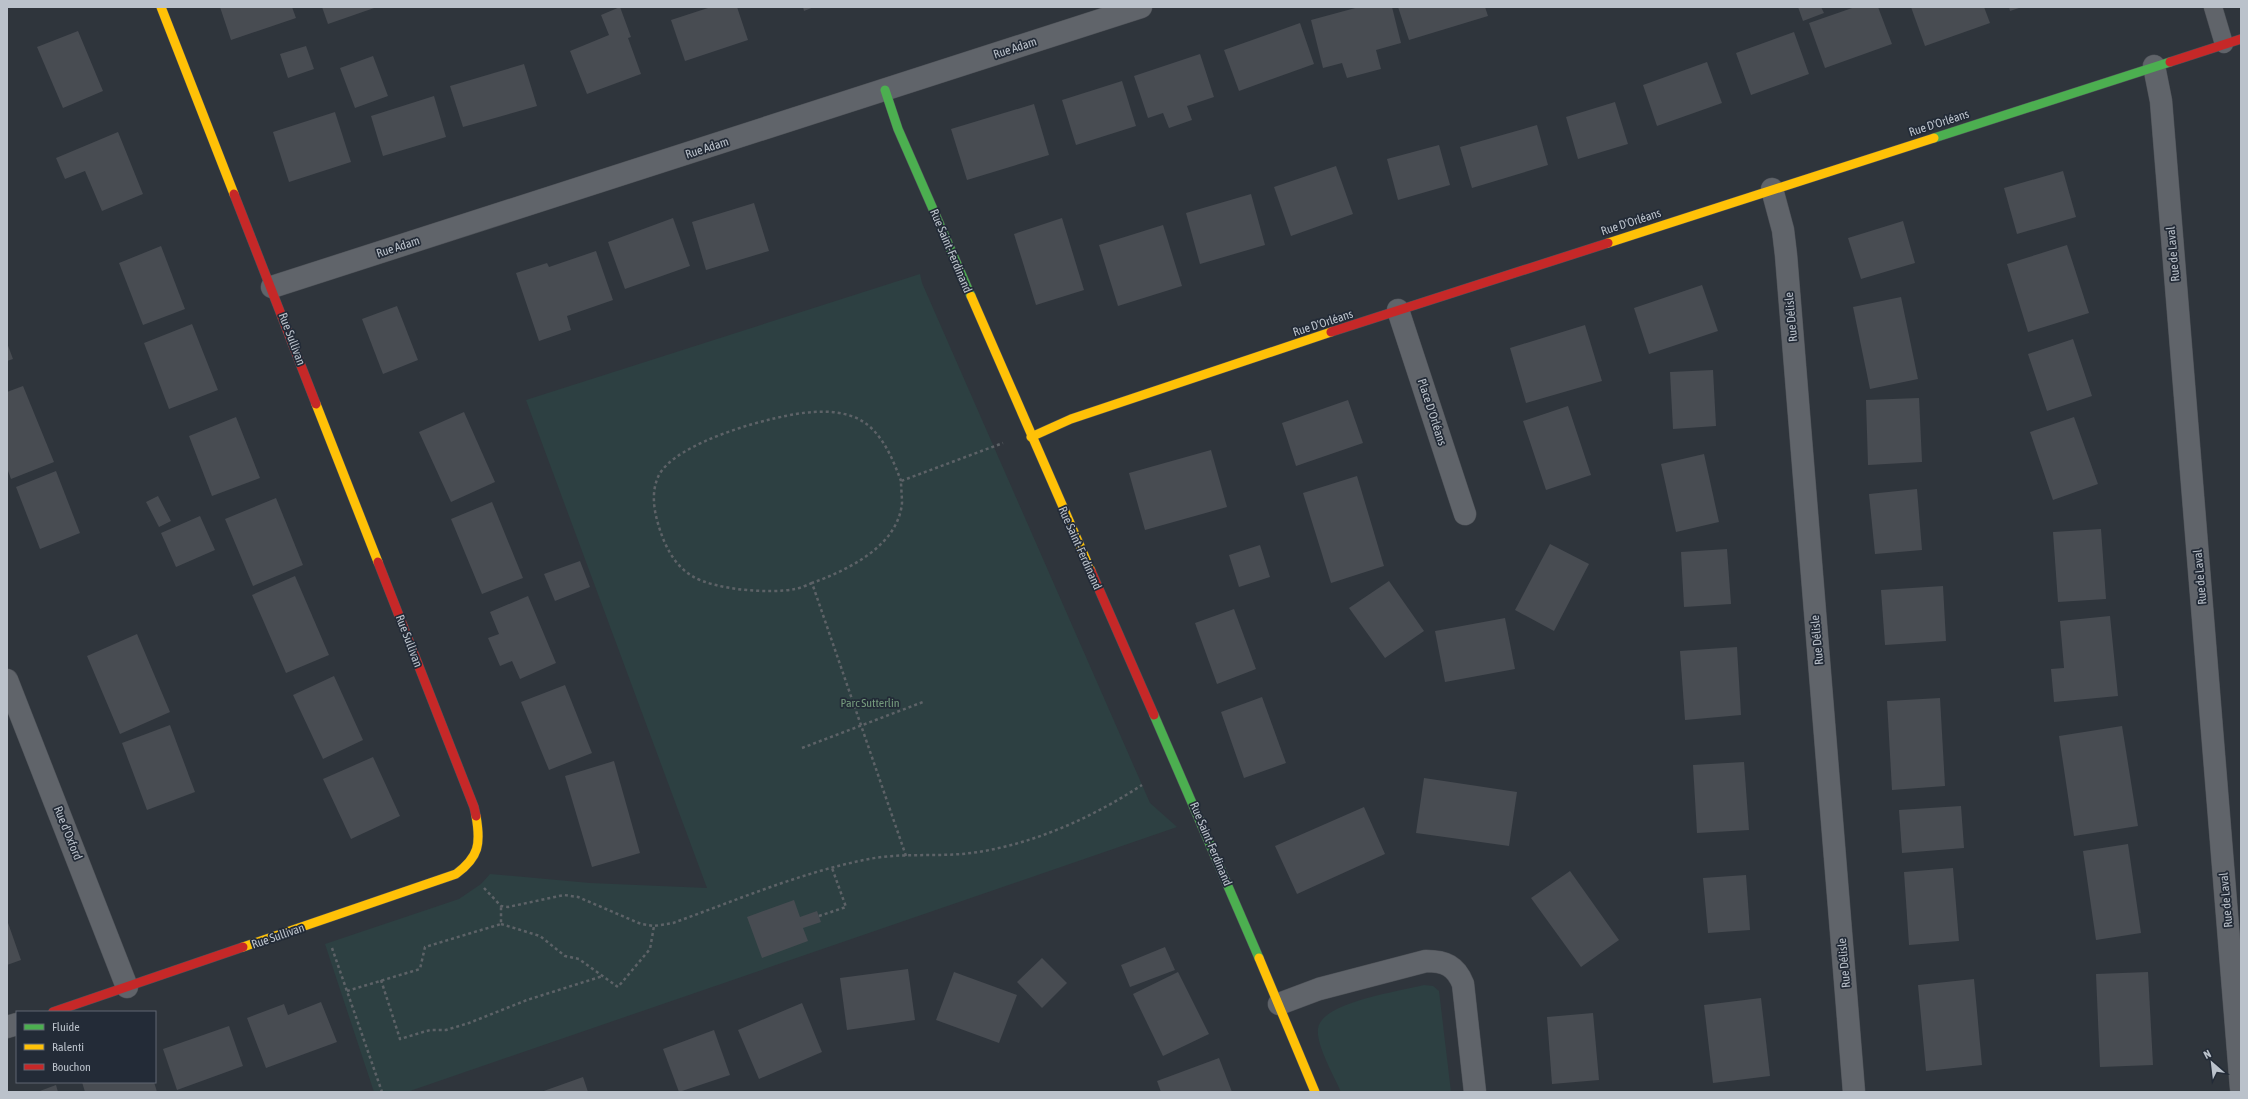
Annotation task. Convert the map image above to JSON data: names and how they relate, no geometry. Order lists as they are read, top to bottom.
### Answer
{
  "streets": {
    "street": [
      "Rue Adam",
      "Rue D'Orléans",
      "Rue Saint-Ferdinand",
      "Rue de Laval",
      "Rue Délisle",
      "Rue Sullivan",
      "Place D'Orléans",
      "Rue d'Oxford"
    ]
  },
  "crossings": [
    ["Rue Adam", "Rue Saint-Ferdinand"],
    ["Rue Adam", "Rue Sullivan"],
    ["Rue D'Orléans", "Rue Saint-Ferdinand"],
    ["Rue D'Orléans", "Rue de Laval"],
    ["Rue D'Orléans", "Rue Délisle"],
    ["Rue D'Orléans", "Place D'Orléans"],
    ["Rue Sullivan", "Rue d'Oxford"]
  ],
  "parks": ["Parc Sutterlin"],
  "legend": ["Fluide", "Ralenti", "Bouchon"],
  "north": "top left"
}
